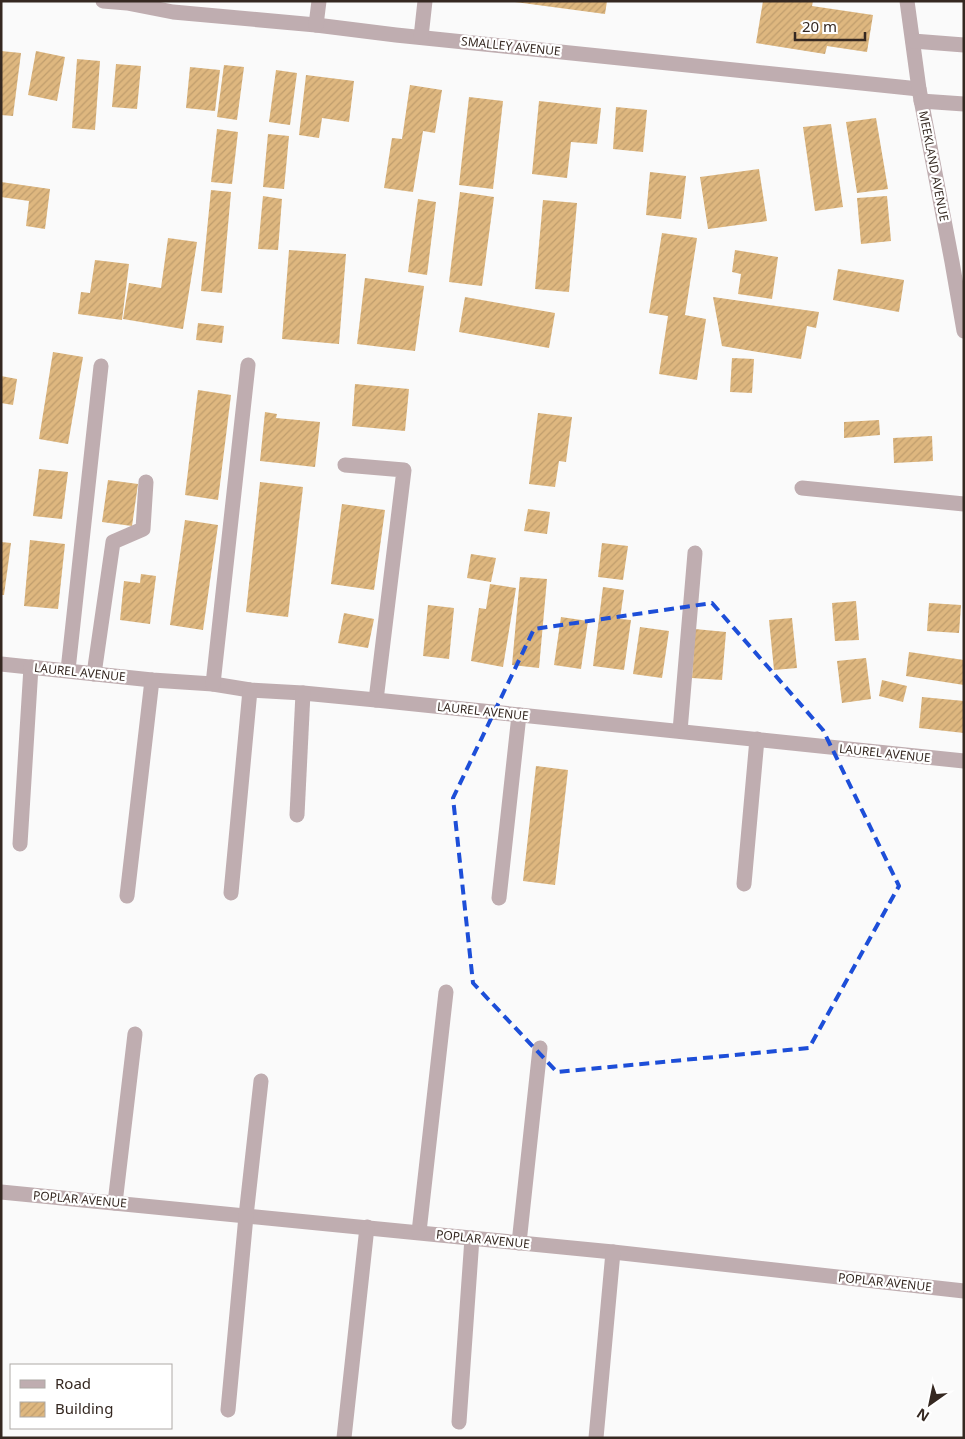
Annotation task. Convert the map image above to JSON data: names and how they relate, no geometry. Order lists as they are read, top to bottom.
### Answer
{
  "streets": {
    "street": [
      "SMALLEY AVENUE",
      "MEEKLAND AVENUE",
      "LAUREL AVENUE",
      "POPLAR AVENUE"
    ]
  },
  "crossings": [
    ["SMALLEY AVENUE", "MEEKLAND AVENUE"]
  ],
  "legend": ["Road", "Building"],
  "scale_bar": "20 m",
  "north": "bottom left"
}
